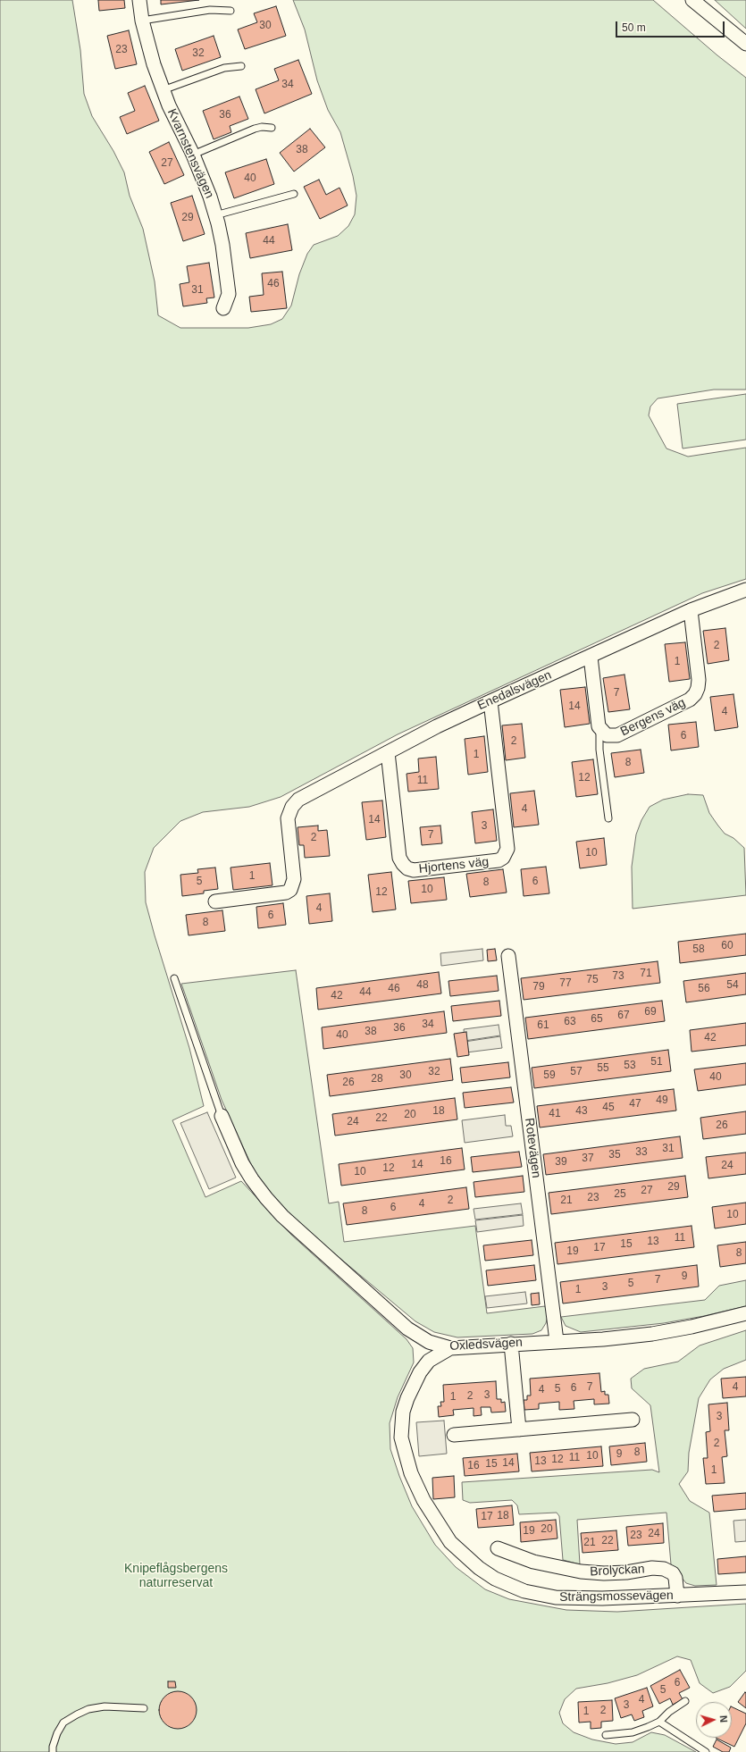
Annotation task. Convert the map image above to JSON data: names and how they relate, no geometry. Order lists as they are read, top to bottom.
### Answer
{
  "streets": {
    "street": [
      "Kvarnstensvägen",
      "Enedalsvägen",
      "Bergens väg",
      "Hjortens väg",
      "Rotevägen",
      "Oxledsvägen",
      "Brolyckan",
      "Strängsmossevägen"
    ]
  },
  "crossings": [
    ["Enedalsvägen", "Bergens väg"],
    ["Enedalsvägen", "Hjortens väg"],
    ["Rotevägen", "Oxledsvägen"],
    ["Oxledsvägen", "Strängsmossevägen"],
    ["Brolyckan", "Strängsmossevägen"]
  ],
  "parks": ["Knipeflågsbergens naturreservat"],
  "house_numbers": [
    "30",
    "23",
    "32",
    "34",
    "36",
    "38",
    "27",
    "40",
    "29",
    "44",
    "46",
    "31",
    "2",
    "1",
    "7",
    "14",
    "4",
    "6",
    "2",
    "1",
    "8",
    "12",
    "11",
    "4",
    "14",
    "3",
    "7",
    "2",
    "10",
    "1",
    "5",
    "6",
    "8",
    "10",
    "12",
    "4",
    "6",
    "8",
    "60",
    "58",
    "71",
    "73",
    "75",
    "77",
    "48",
    "54",
    "79",
    "46",
    "56",
    "44",
    "42",
    "69",
    "67",
    "65",
    "63",
    "34",
    "61",
    "36",
    "38",
    "40",
    "42",
    "51",
    "53",
    "55",
    "32",
    "57",
    "30",
    "59",
    "40",
    "28",
    "26",
    "49",
    "47",
    "45",
    "18",
    "43",
    "41",
    "20",
    "22",
    "24",
    "26",
    "31",
    "33",
    "35",
    "37",
    "16",
    "39",
    "14",
    "24",
    "12",
    "10",
    "29",
    "27",
    "25",
    "23",
    "2",
    "21",
    "4",
    "6",
    "8",
    "10",
    "11",
    "13",
    "15",
    "17",
    "19",
    "8",
    "9",
    "7",
    "5",
    "3",
    "1",
    "7",
    "4",
    "6",
    "5",
    "4",
    "3",
    "2",
    "1",
    "3",
    "2",
    "8",
    "9",
    "10",
    "11",
    "12",
    "13",
    "14",
    "15",
    "16",
    "1",
    "18",
    "17",
    "20",
    "19",
    "24",
    "23",
    "22",
    "21",
    "6",
    "5",
    "4",
    "3",
    "2",
    "1"
  ],
  "scale_bar": "50 m",
  "north": "right"
}
